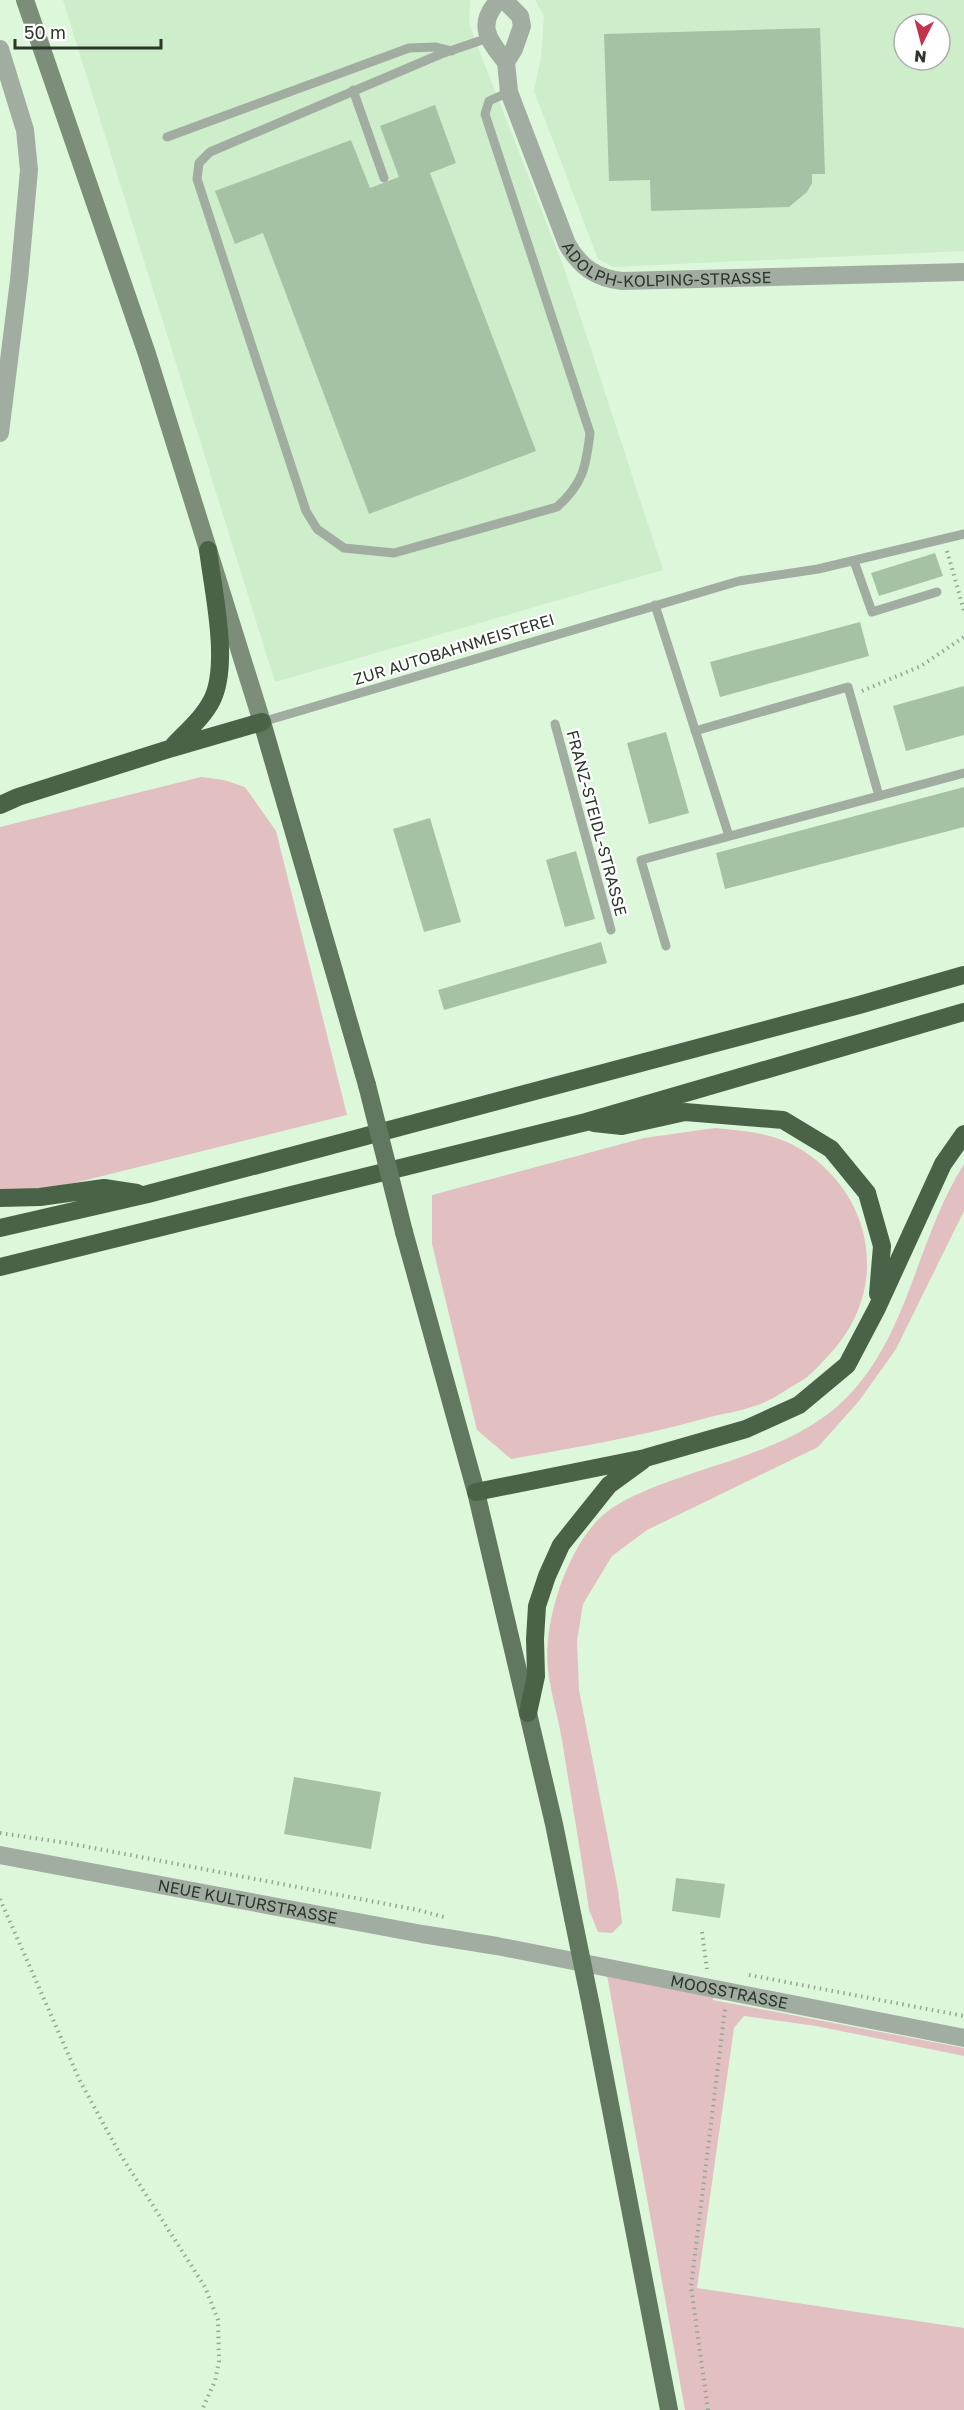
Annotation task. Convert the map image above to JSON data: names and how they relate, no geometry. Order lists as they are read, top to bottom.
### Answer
{
  "streets": {
    "street": ["ADOLPH-KOLPING-STRASSE", "NEUE KULTURSTRASSE", "MOOSSTRASSE"],
    "lane": ["ZUR AUTOBAHNMEISTEREI", "FRANZ-STEIDL-STRASSE"]
  },
  "crossings": [
    ["NEUE KULTURSTRASSE", "MOOSSTRASSE"]
  ],
  "scale_bar": "50 m",
  "north": "bottom"
}
